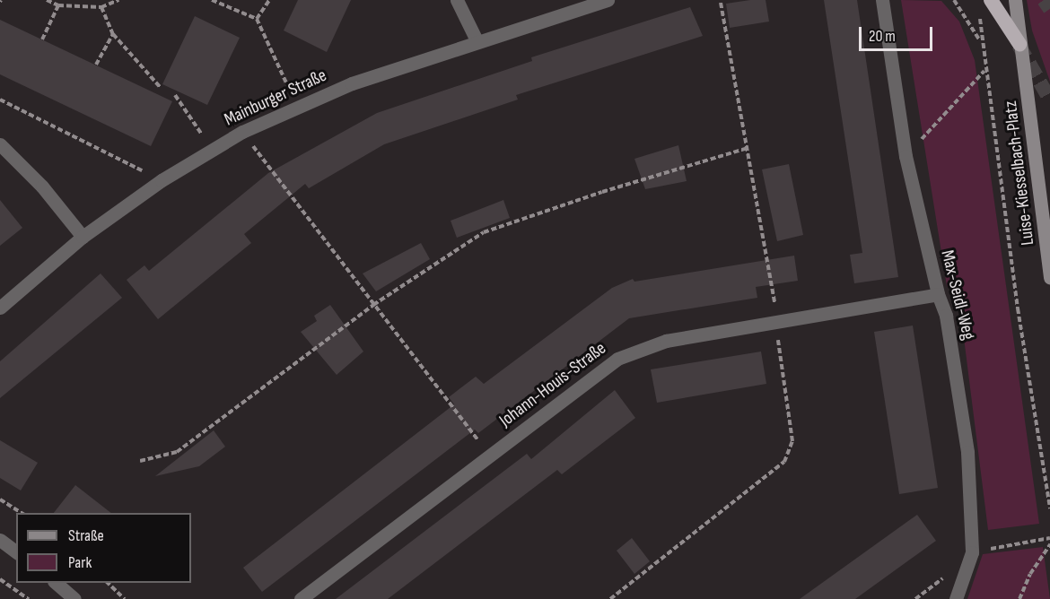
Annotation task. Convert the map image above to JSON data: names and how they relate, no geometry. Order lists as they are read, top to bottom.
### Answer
{
  "streets": {
    "main road": ["Luise-Kiesselbach-Platz"],
    "street": ["Mainburger Straße", "Max-Seidl-Weg", "Johann-Houis-Straße"]
  },
  "crossings": [
    ["Max-Seidl-Weg", "Johann-Houis-Straße"]
  ],
  "legend": ["Straße", "Park"],
  "scale_bar": "20 m"
}
